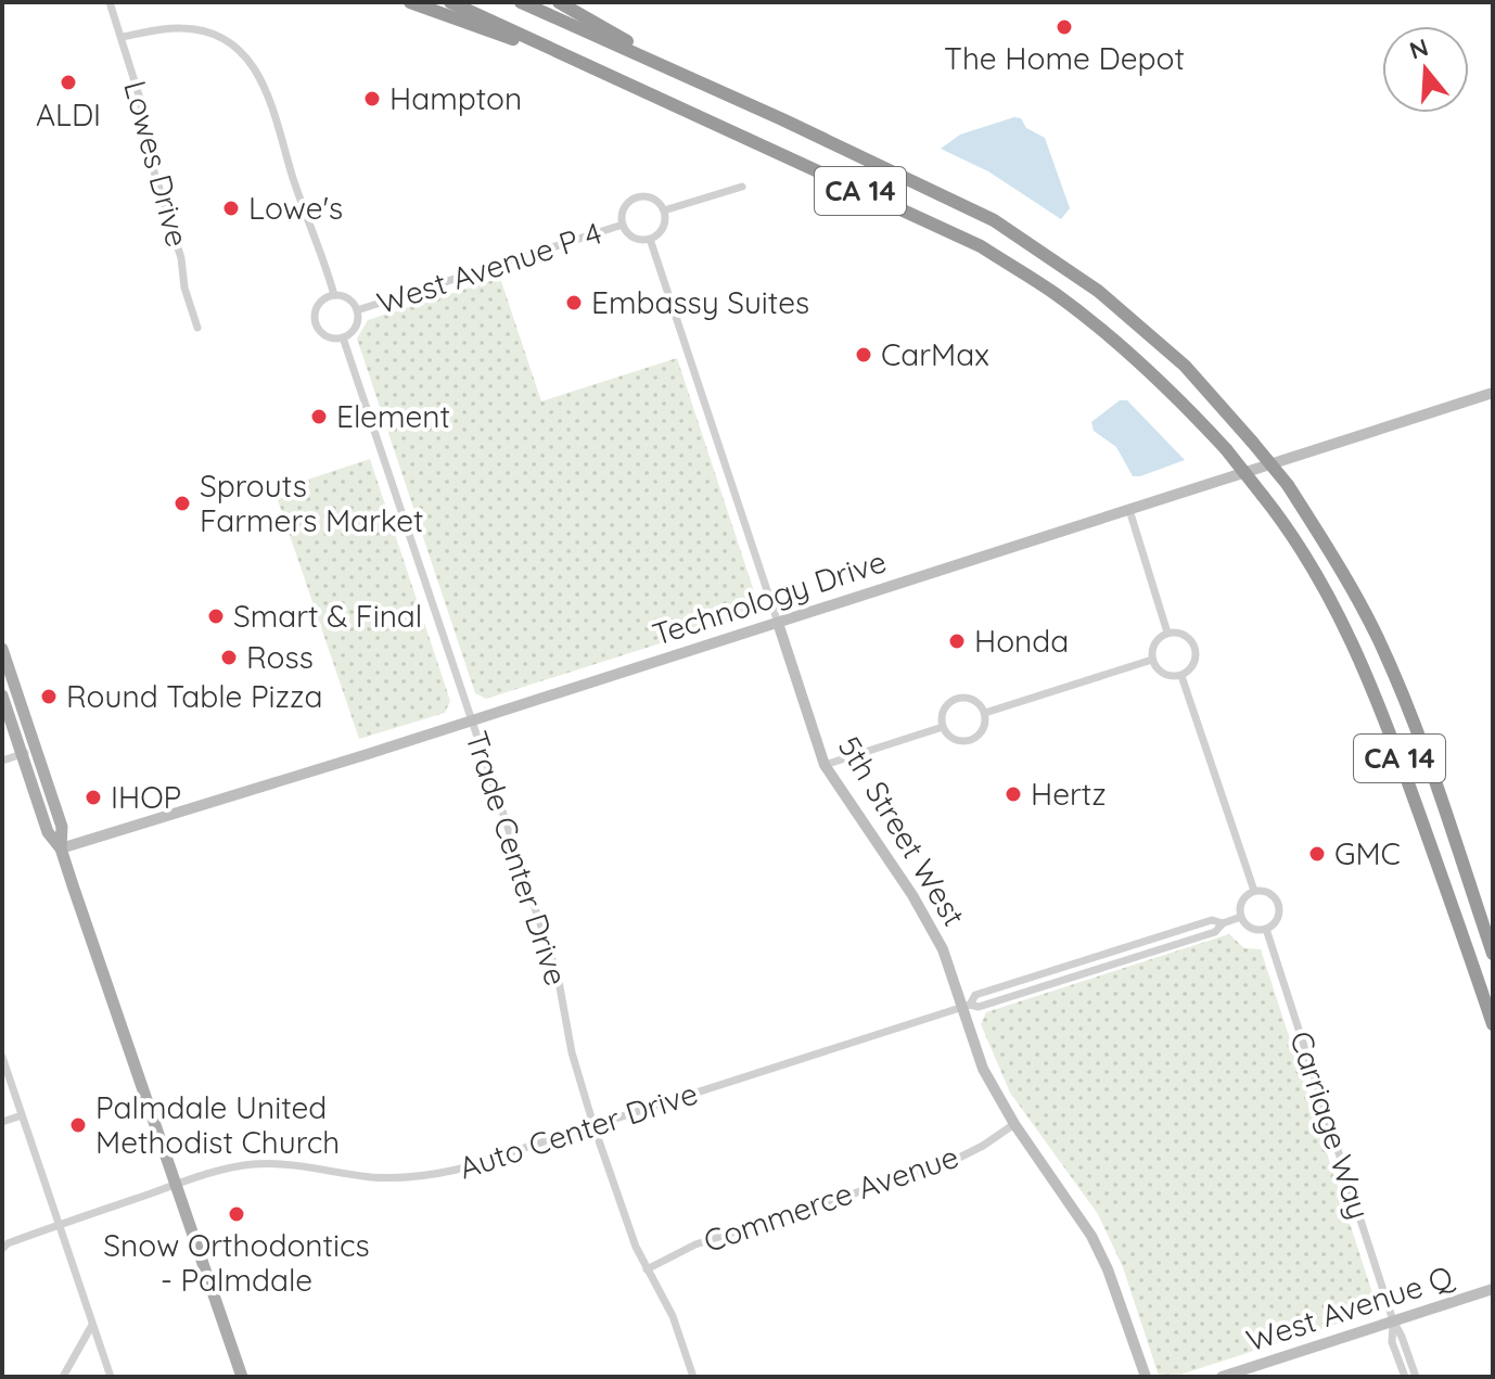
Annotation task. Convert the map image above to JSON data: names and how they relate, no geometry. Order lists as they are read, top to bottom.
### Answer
{
  "streets": {
    "highway": ["CA 14"],
    "main road": ["Technology Drive", "5th Street West", "West Avenue Q"],
    "street": [
      "Lowes Drive",
      "West Avenue P 4",
      "Trade Center Drive",
      "Carriage Way",
      "Auto Center Drive",
      "Commerce Avenue"
    ]
  },
  "crossings": [
    ["West Avenue P 4", "5th Street West"],
    ["West Avenue P 4", "Trade Center Drive"],
    ["Technology Drive", "5th Street West"],
    ["Technology Drive", "Trade Center Drive"],
    ["5th Street West", "Auto Center Drive"],
    ["5th Street West", "Commerce Avenue"],
    ["Trade Center Drive", "Auto Center Drive"],
    ["Trade Center Drive", "Commerce Avenue"],
    ["Carriage Way", "Auto Center Drive"],
    ["Carriage Way", "West Avenue Q"]
  ],
  "places": [
    "The Home Depot",
    "ALDI",
    "Hampton",
    "Lowe's",
    "Embassy Suites",
    "CarMax",
    "Element",
    "Sprouts Farmers Market",
    "Smart & Final",
    "Honda",
    "Ross",
    "Round Table Pizza",
    "Hertz",
    "IHOP",
    "GMC",
    "Palmdale United Methodist Church",
    "Snow Orthodontics - Palmdale"
  ],
  "north": "top"
}
